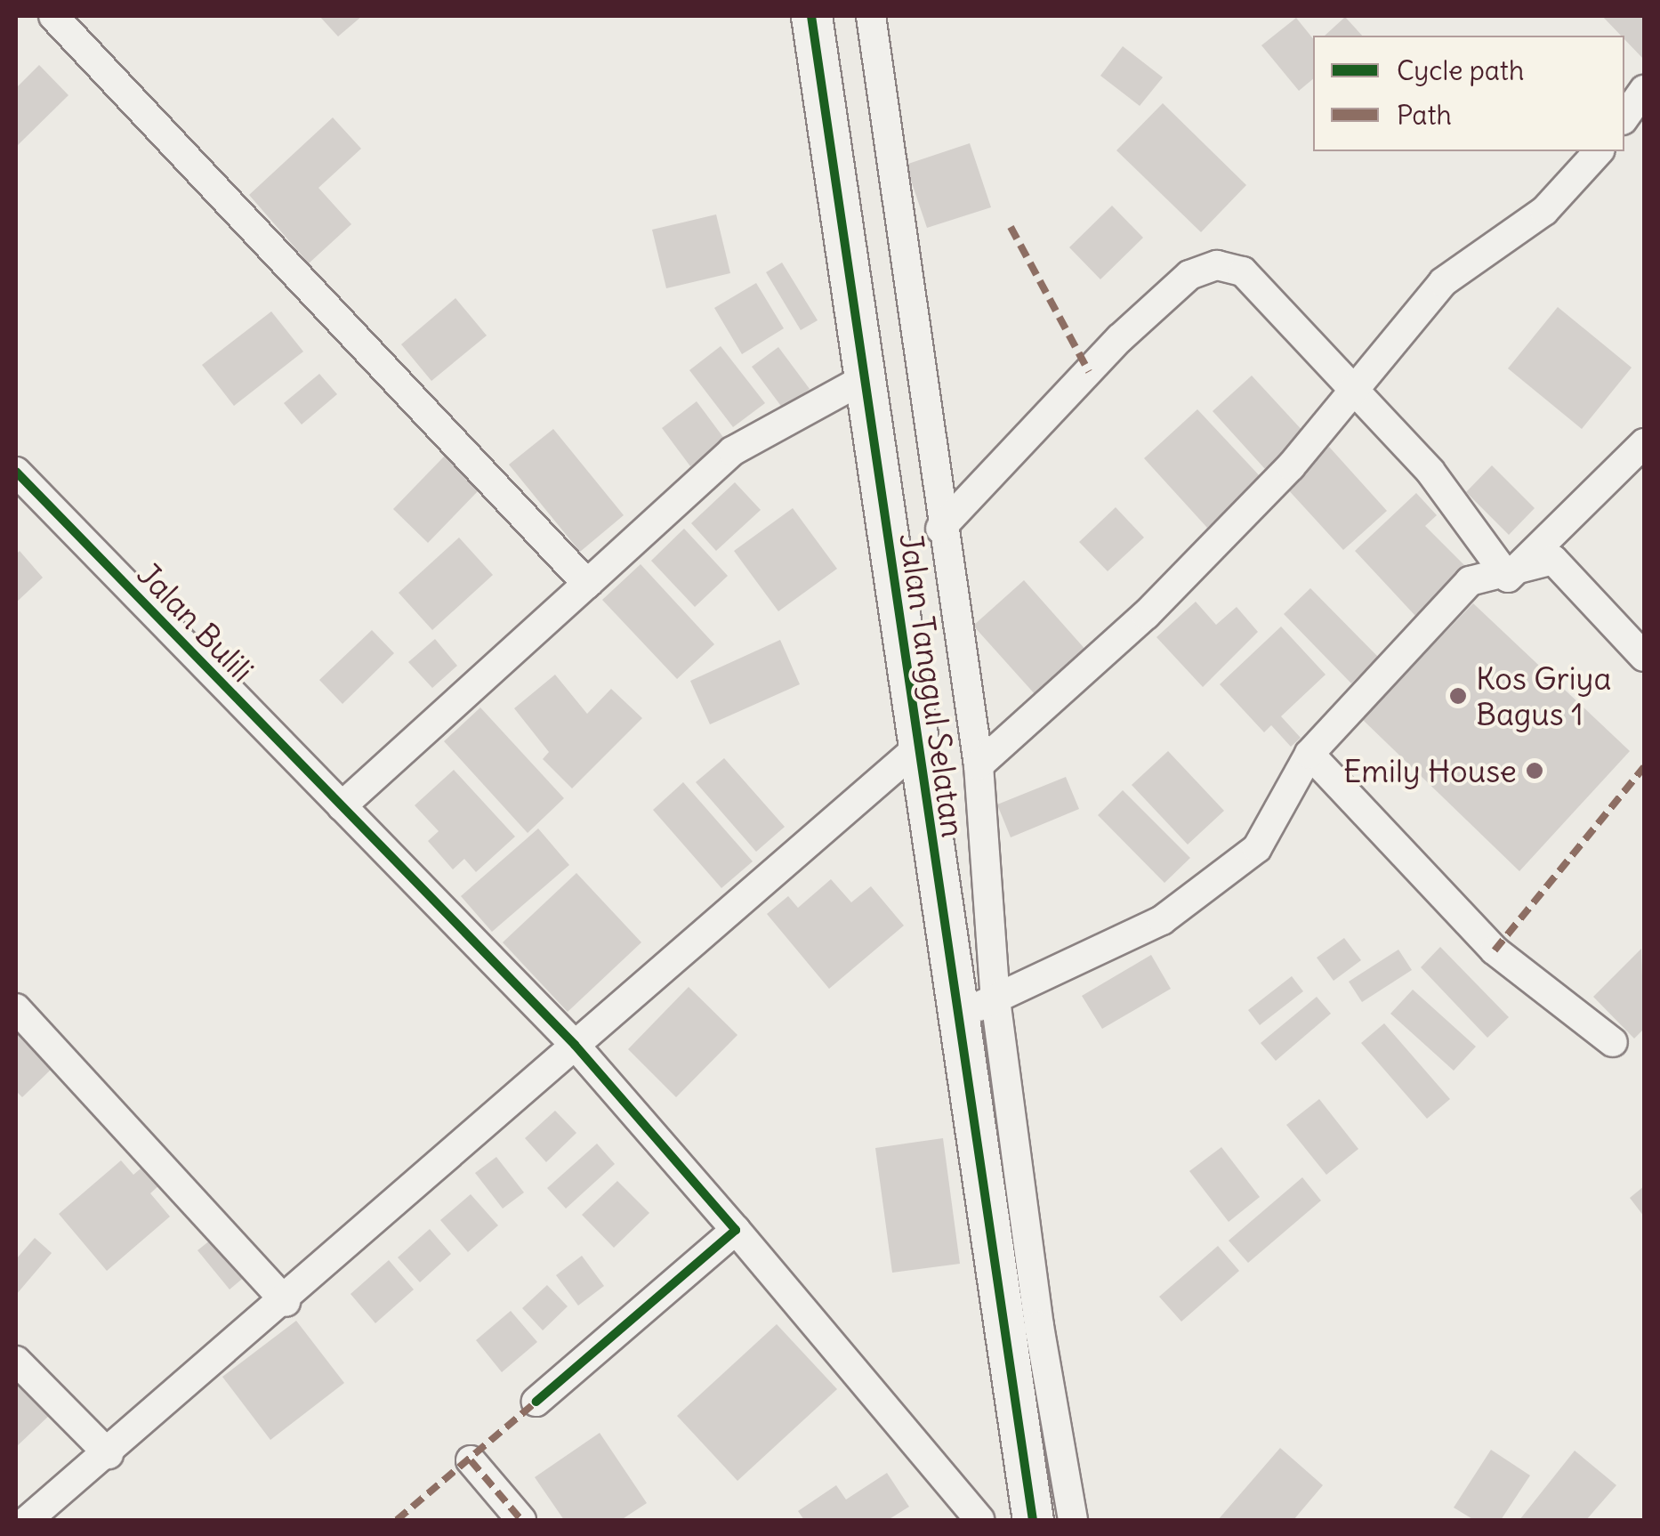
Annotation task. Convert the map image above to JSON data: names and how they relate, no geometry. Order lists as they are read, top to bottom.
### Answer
{
  "streets": {
    "street": ["Jalan Bulili", "Jalan Tanggul Selatan"]
  },
  "places": ["Kos Griya Bagus 1", "Emily House"],
  "legend": ["Cycle path", "Path"]
}
